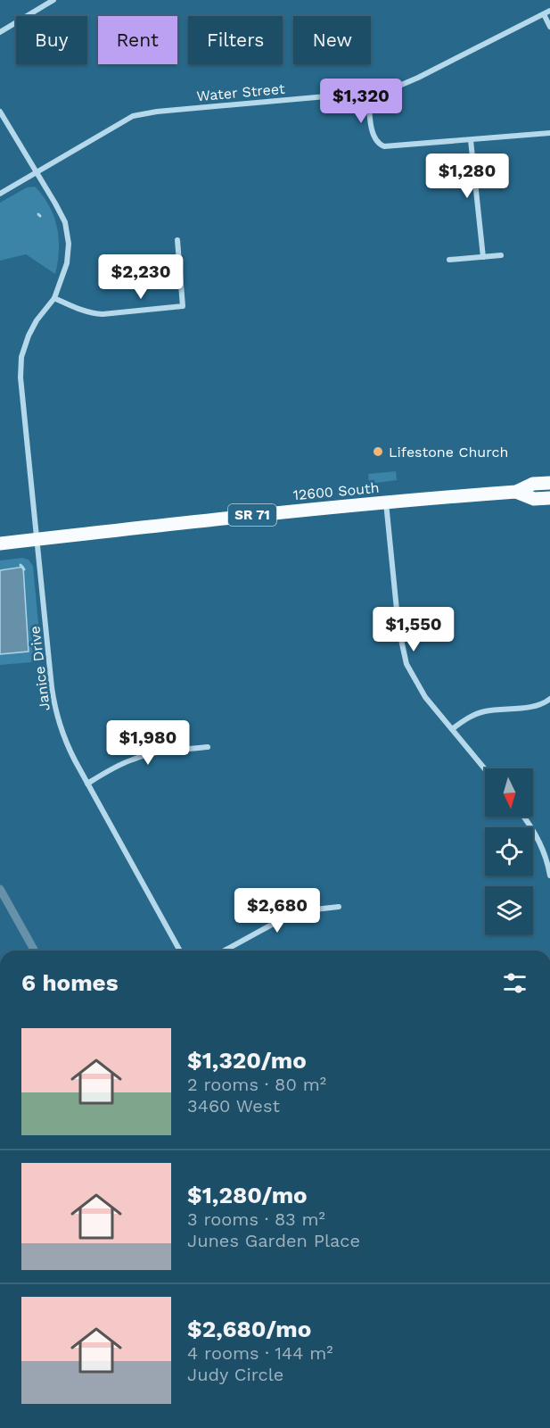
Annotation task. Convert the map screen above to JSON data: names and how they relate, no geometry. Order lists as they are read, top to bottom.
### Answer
{
  "streets": {
    "main road": ["12600 South", "SR 71"],
    "street": ["Water Street", "Janice Drive"]
  },
  "crossings": [
    ["12600 South", "Janice Drive"]
  ],
  "places": ["Lifestone Church"],
  "north": "bottom",
  "page": {
    "chip": [
      "Buy",
      "Rent",
      "Filters",
      "New"
    ],
    "price": [
      "$1,320",
      "$1,280",
      "$2,230",
      "$1,550",
      "$1,980",
      "$2,680"
    ],
    "heading": "6 homes",
    "list": [
      {
        "name": "$1,320/mo",
        "note": "2 rooms · 80 m² · 3460 West"
      },
      {
        "name": "$1,280/mo",
        "note": "3 rooms · 83 m² · Junes Garden Place"
      },
      {
        "name": "$2,680/mo",
        "note": "4 rooms · 144 m² · Judy Circle"
      }
    ]
  }
}
